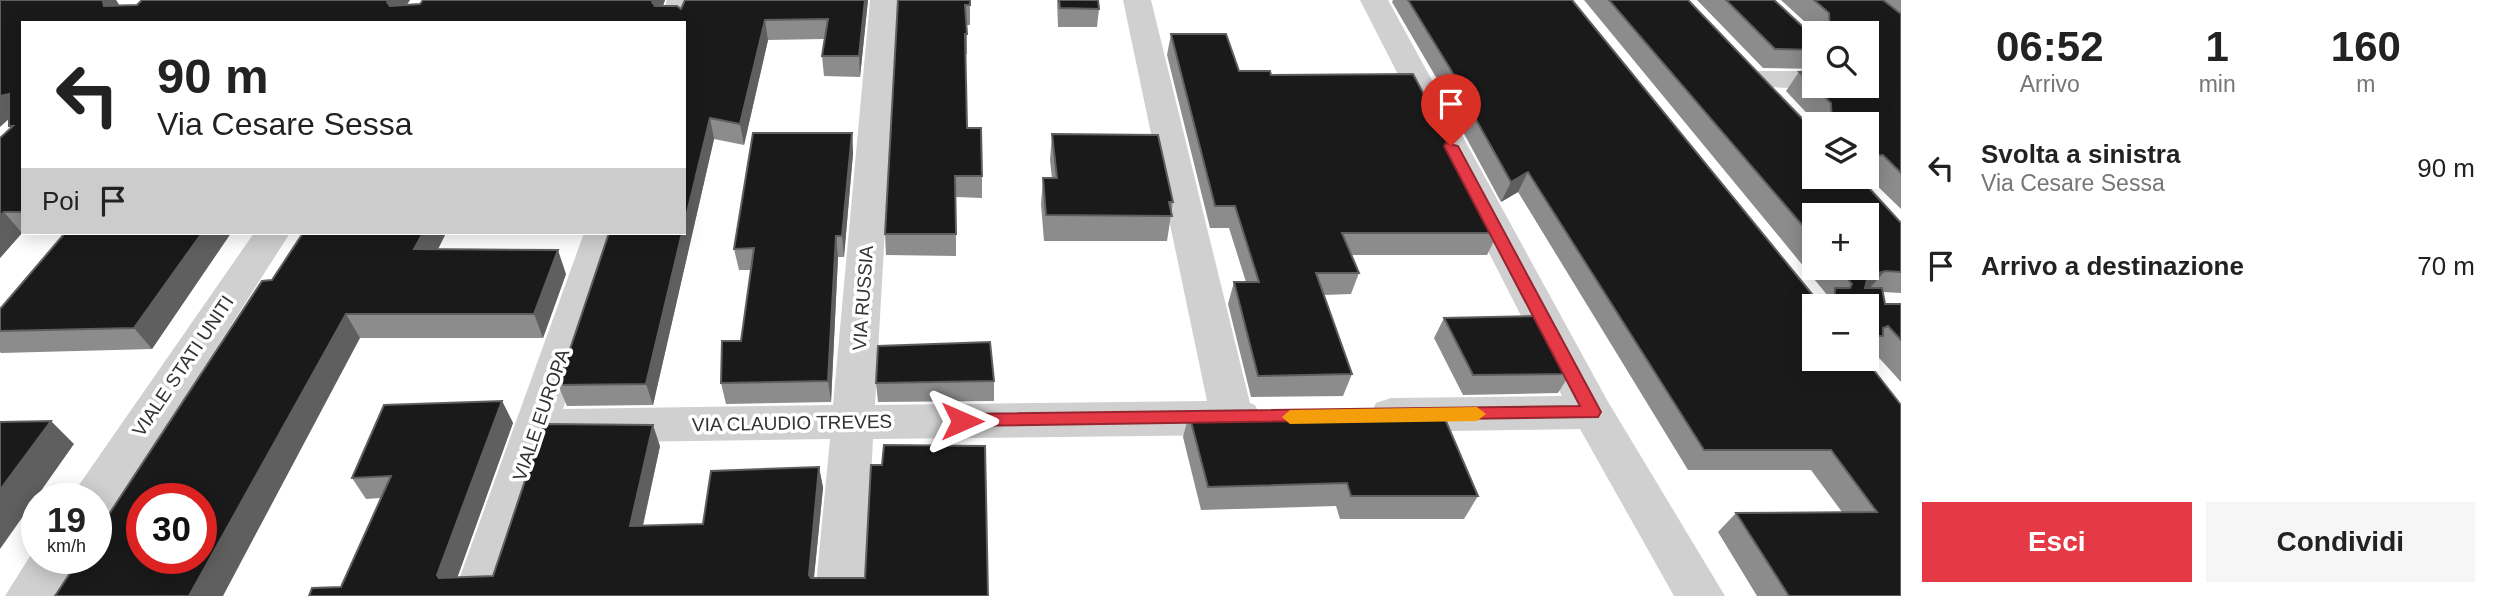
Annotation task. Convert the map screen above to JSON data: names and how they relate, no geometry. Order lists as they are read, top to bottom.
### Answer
{
  "streets": {
    "street": [
      "VIA RUSSIA",
      "VIALE STATI UNITI",
      "VIALE EUROPA",
      "VIA CLAUDIO TREVES"
    ]
  },
  "crossings": [
    ["VIA RUSSIA", "VIA CLAUDIO TREVES"],
    ["VIALE EUROPA", "VIA CLAUDIO TREVES"]
  ],
  "page": {
    "eta": [
      "06:52",
      "Arrivo",
      "1",
      "min",
      "160",
      "m"
    ],
    "map_buttons": ["+", "−"],
    "turn": ["90 m", "Via Cesare Sessa"],
    "list": [
      {
        "name": "Svolta a sinistra",
        "note": "Via Cesare Sessa",
        "value": "90 m"
      },
      {
        "name": "Arrivo a destinazione",
        "value": "70 m"
      }
    ],
    "then": "Poi",
    "speed": "19 km/h",
    "limit": "30",
    "buttons": ["Esci", "Condividi"]
  }
}
